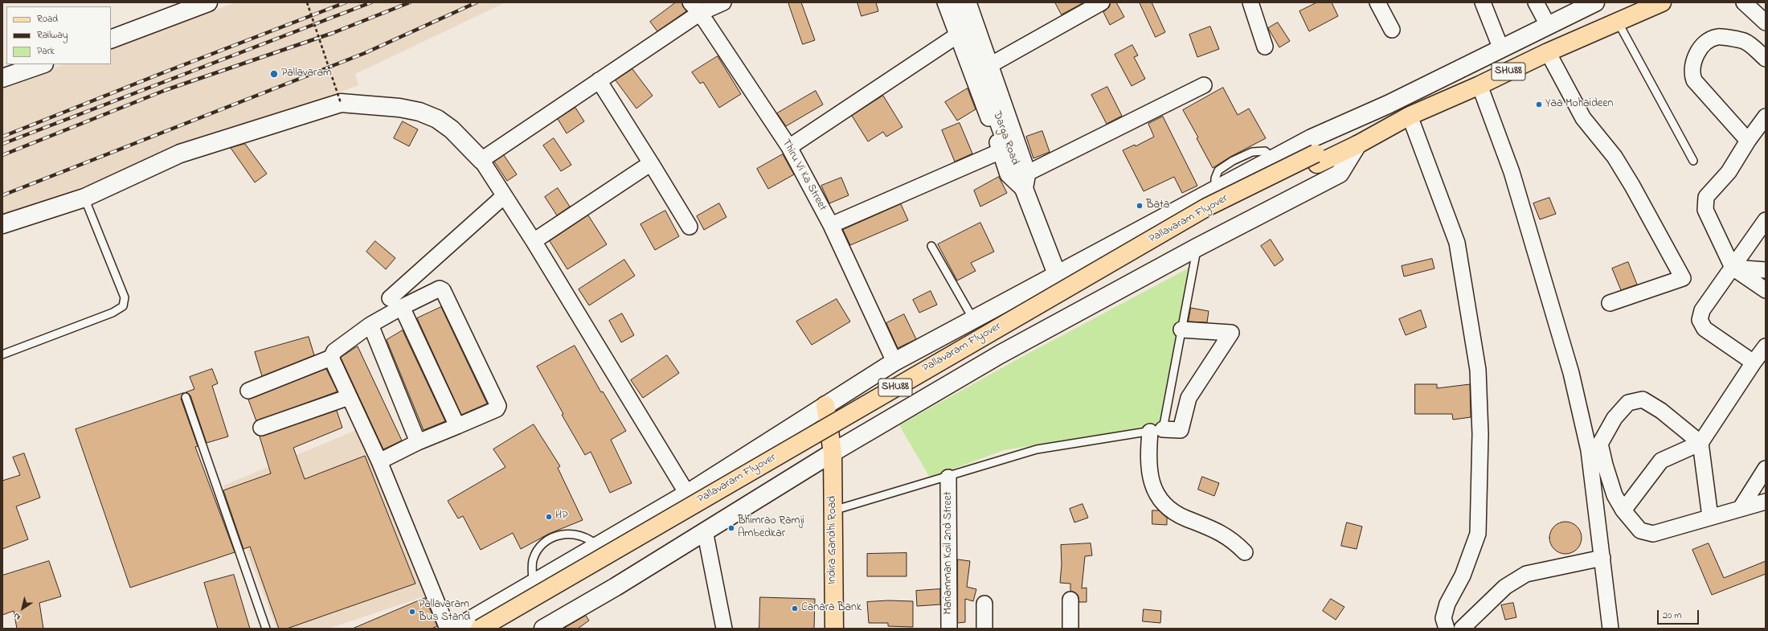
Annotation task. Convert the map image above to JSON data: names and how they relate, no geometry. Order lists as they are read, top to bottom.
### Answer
{
  "streets": {
    "main road": ["SHU88", "Pallavaram Flyover", "Indira Gandhi Road"],
    "street": ["Darga Road", "Thiru Vi Ka Street", "Mariamman Koil 2nd Street"]
  },
  "crossings": [
    ["SHU88", "Pallavaram Flyover"]
  ],
  "places": [
    "Pallavaram",
    "Yaa Mohaideen",
    "Bata",
    "HP",
    "Bhimrao Ramji Ambedkar",
    "Canara Bank",
    "Pallavaram Bus Stand"
  ],
  "legend": ["Road", "Railway", "Park"],
  "scale_bar": "20 m",
  "north": "bottom left"
}
